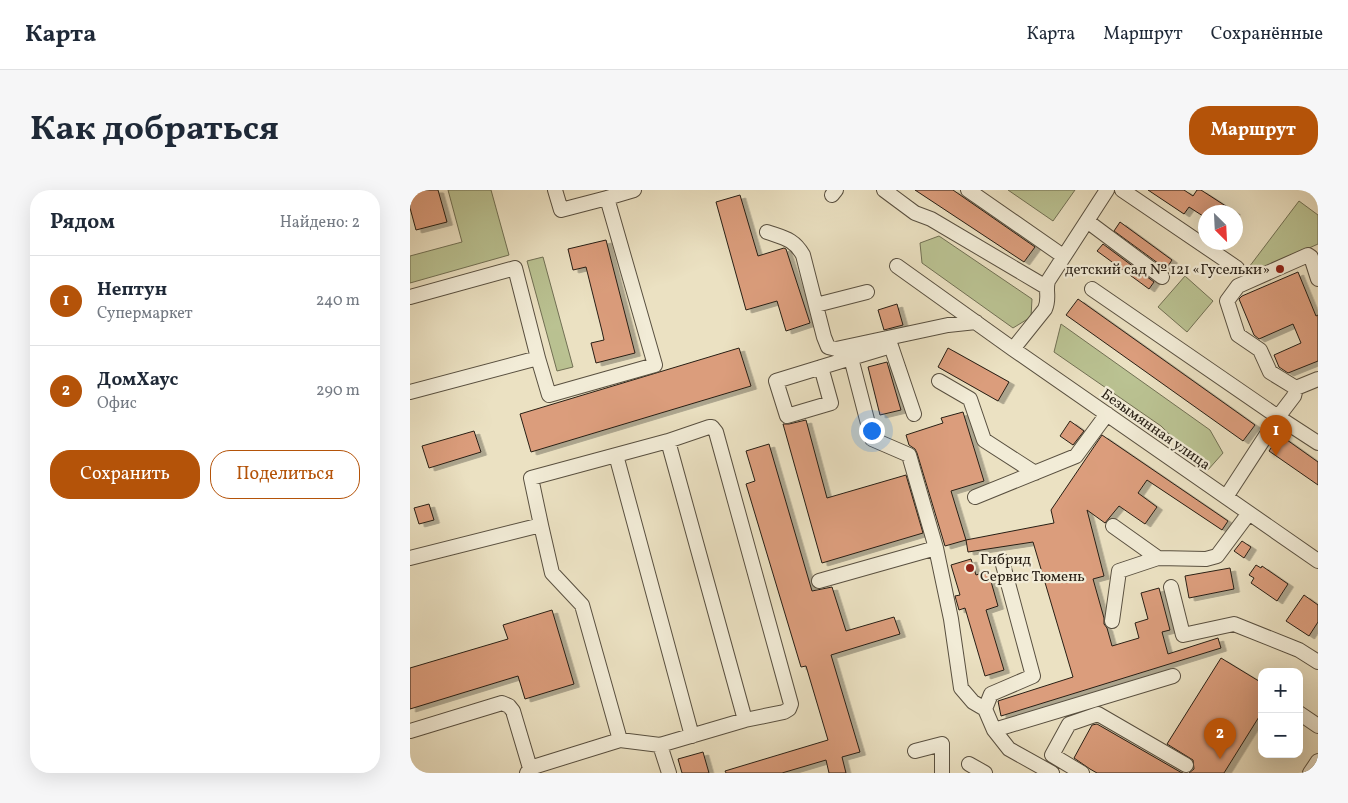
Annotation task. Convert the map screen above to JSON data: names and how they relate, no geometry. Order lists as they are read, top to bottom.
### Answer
{
  "streets": {
    "street": ["Безымянная улица"]
  },
  "places": ["детский сад № 121 «Гусельки»", "Гибрид Сервис Тюмень"],
  "north": "bottom right",
  "page": {
    "header": "Карта",
    "nav": ["Карта", "Маршрут", "Сохранённые"],
    "title": "Как добраться",
    "buttons": [
      "Маршрут",
      ["Сохранить", "Поделиться"]
    ],
    "heading": ["Рядом", "Найдено: 2"],
    "list": [
      {
        "mark": "1",
        "name": "Нептун",
        "note": "Супермаркет",
        "value": "240 m"
      },
      {
        "mark": "2",
        "name": "ДомХаус",
        "note": "Офис",
        "value": "290 m"
      }
    ],
    "pins": ["1", "2"],
    "map_buttons": ["+", "−"]
  }
}
